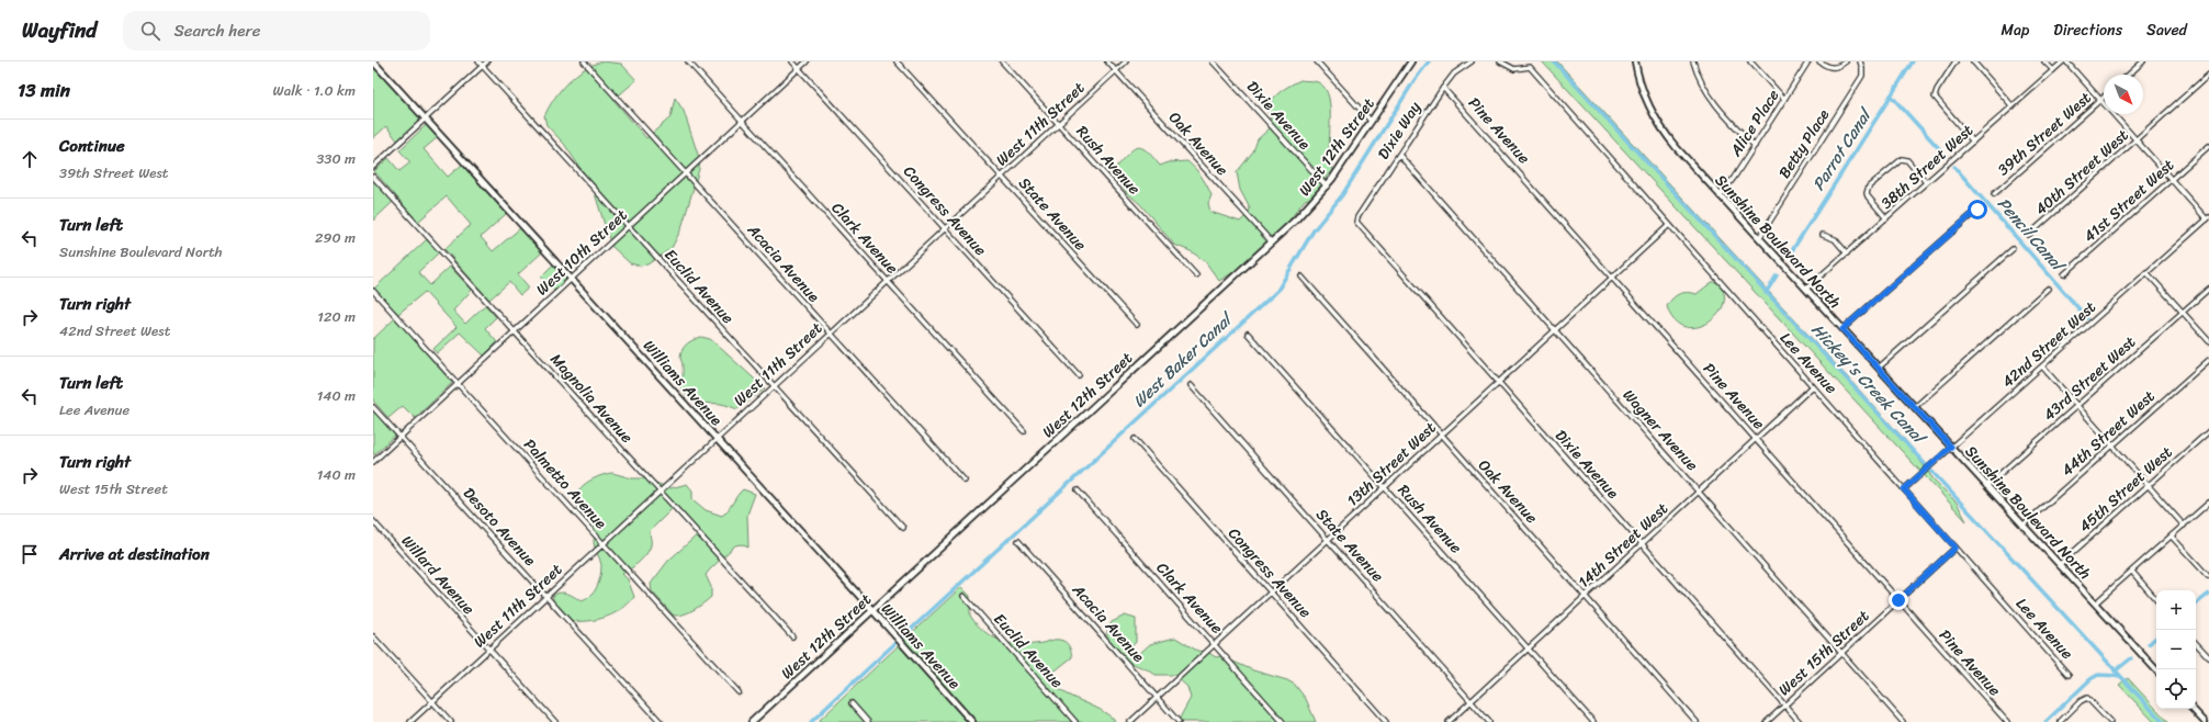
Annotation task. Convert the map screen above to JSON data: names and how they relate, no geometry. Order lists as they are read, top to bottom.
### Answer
{
  "streets": {
    "street": [
      "Dixie Avenue",
      "Alice Place",
      "West 11th Street",
      "Dixie Way",
      "Pine Avenue",
      "39th Street West",
      "Oak Avenue",
      "Betty Place",
      "West 12th Street",
      "Rush Avenue",
      "38th Street West",
      "40th Street West",
      "41st Street West",
      "Congress Avenue",
      "State Avenue",
      "Clark Avenue",
      "Sunshine Boulevard North",
      "West 10th Street",
      "Acacia Avenue",
      "Euclid Avenue",
      "42nd Street West",
      "Lee Avenue",
      "43rd Street West",
      "Williams Avenue",
      "Magnolia Avenue",
      "Wagner Avenue",
      "44th Street West",
      "13th Street West",
      "Palmetto Avenue",
      "45th Street West",
      "Desoto Avenue",
      "14th Street West",
      "Willard Avenue",
      "West 15th Street"
    ]
  },
  "crossings": [
    ["Dixie Avenue", "Dixie Way"],
    ["Dixie Avenue", "West 12th Street"],
    ["Dixie Avenue", "13th Street West"],
    ["Dixie Avenue", "14th Street West"],
    ["Dixie Avenue", "West 15th Street"],
    ["Alice Place", "Sunshine Boulevard North"],
    ["West 11th Street", "Oak Avenue"],
    ["West 11th Street", "Rush Avenue"],
    ["West 11th Street", "Congress Avenue"],
    ["West 11th Street", "State Avenue"],
    ["West 11th Street", "Clark Avenue"],
    ["West 11th Street", "Acacia Avenue"],
    ["West 11th Street", "Euclid Avenue"],
    ["West 11th Street", "Williams Avenue"],
    ["West 11th Street", "Magnolia Avenue"],
    ["West 11th Street", "Palmetto Avenue"],
    ["West 11th Street", "Desoto Avenue"],
    ["West 11th Street", "Willard Avenue"],
    ["Dixie Way", "Pine Avenue"],
    ["Dixie Way", "Wagner Avenue"],
    ["Pine Avenue", "13th Street West"],
    ["Pine Avenue", "14th Street West"],
    ["Pine Avenue", "West 15th Street"],
    ["Oak Avenue", "West 12th Street"],
    ["Oak Avenue", "13th Street West"],
    ["Oak Avenue", "14th Street West"],
    ["Betty Place", "Sunshine Boulevard North"],
    ["West 12th Street", "Williams Avenue"],
    ["Rush Avenue", "13th Street West"],
    ["Rush Avenue", "14th Street West"],
    ["38th Street West", "Sunshine Boulevard North"],
    ["Congress Avenue", "West 10th Street"],
    ["Congress Avenue", "13th Street West"],
    ["State Avenue", "13th Street West"],
    ["State Avenue", "14th Street West"],
    ["Clark Avenue", "West 10th Street"],
    ["Clark Avenue", "13th Street West"],
    ["Sunshine Boulevard North", "42nd Street West"],
    ["Sunshine Boulevard North", "43rd Street West"],
    ["Sunshine Boulevard North", "44th Street West"],
    ["Sunshine Boulevard North", "45th Street West"],
    ["West 10th Street", "Acacia Avenue"],
    ["West 10th Street", "Euclid Avenue"],
    ["West 10th Street", "Williams Avenue"],
    ["West 10th Street", "Magnolia Avenue"],
    ["West 10th Street", "Palmetto Avenue"],
    ["West 10th Street", "Desoto Avenue"],
    ["Acacia Avenue", "13th Street West"],
    ["42nd Street West", "Lee Avenue"],
    ["Lee Avenue", "13th Street West"],
    ["Lee Avenue", "14th Street West"],
    ["Lee Avenue", "West 15th Street"],
    ["Wagner Avenue", "13th Street West"],
    ["Wagner Avenue", "14th Street West"],
    ["Wagner Avenue", "West 15th Street"]
  ],
  "water": [
    "Parrot Canal",
    "Pencil Canal",
    "West Baker Canal",
    "Hickey's Creek Canal"
  ],
  "north": "bottom right",
  "page": {
    "header": "Wayfind",
    "search": "Search here",
    "nav": ["Map", "Directions", "Saved"],
    "heading": ["13 min", "Walk · 1.0 km"],
    "list": [
      ["Continue", "39th Street West", "330 m"],
      ["Turn left", "Sunshine Boulevard North", "290 m"],
      ["Turn right", "42nd Street West", "120 m"],
      ["Turn left", "Lee Avenue", "140 m"],
      ["Turn right", "West 15th Street", "140 m"],
      "Arrive at destination"
    ],
    "map_buttons": ["+", "−"]
  }
}
